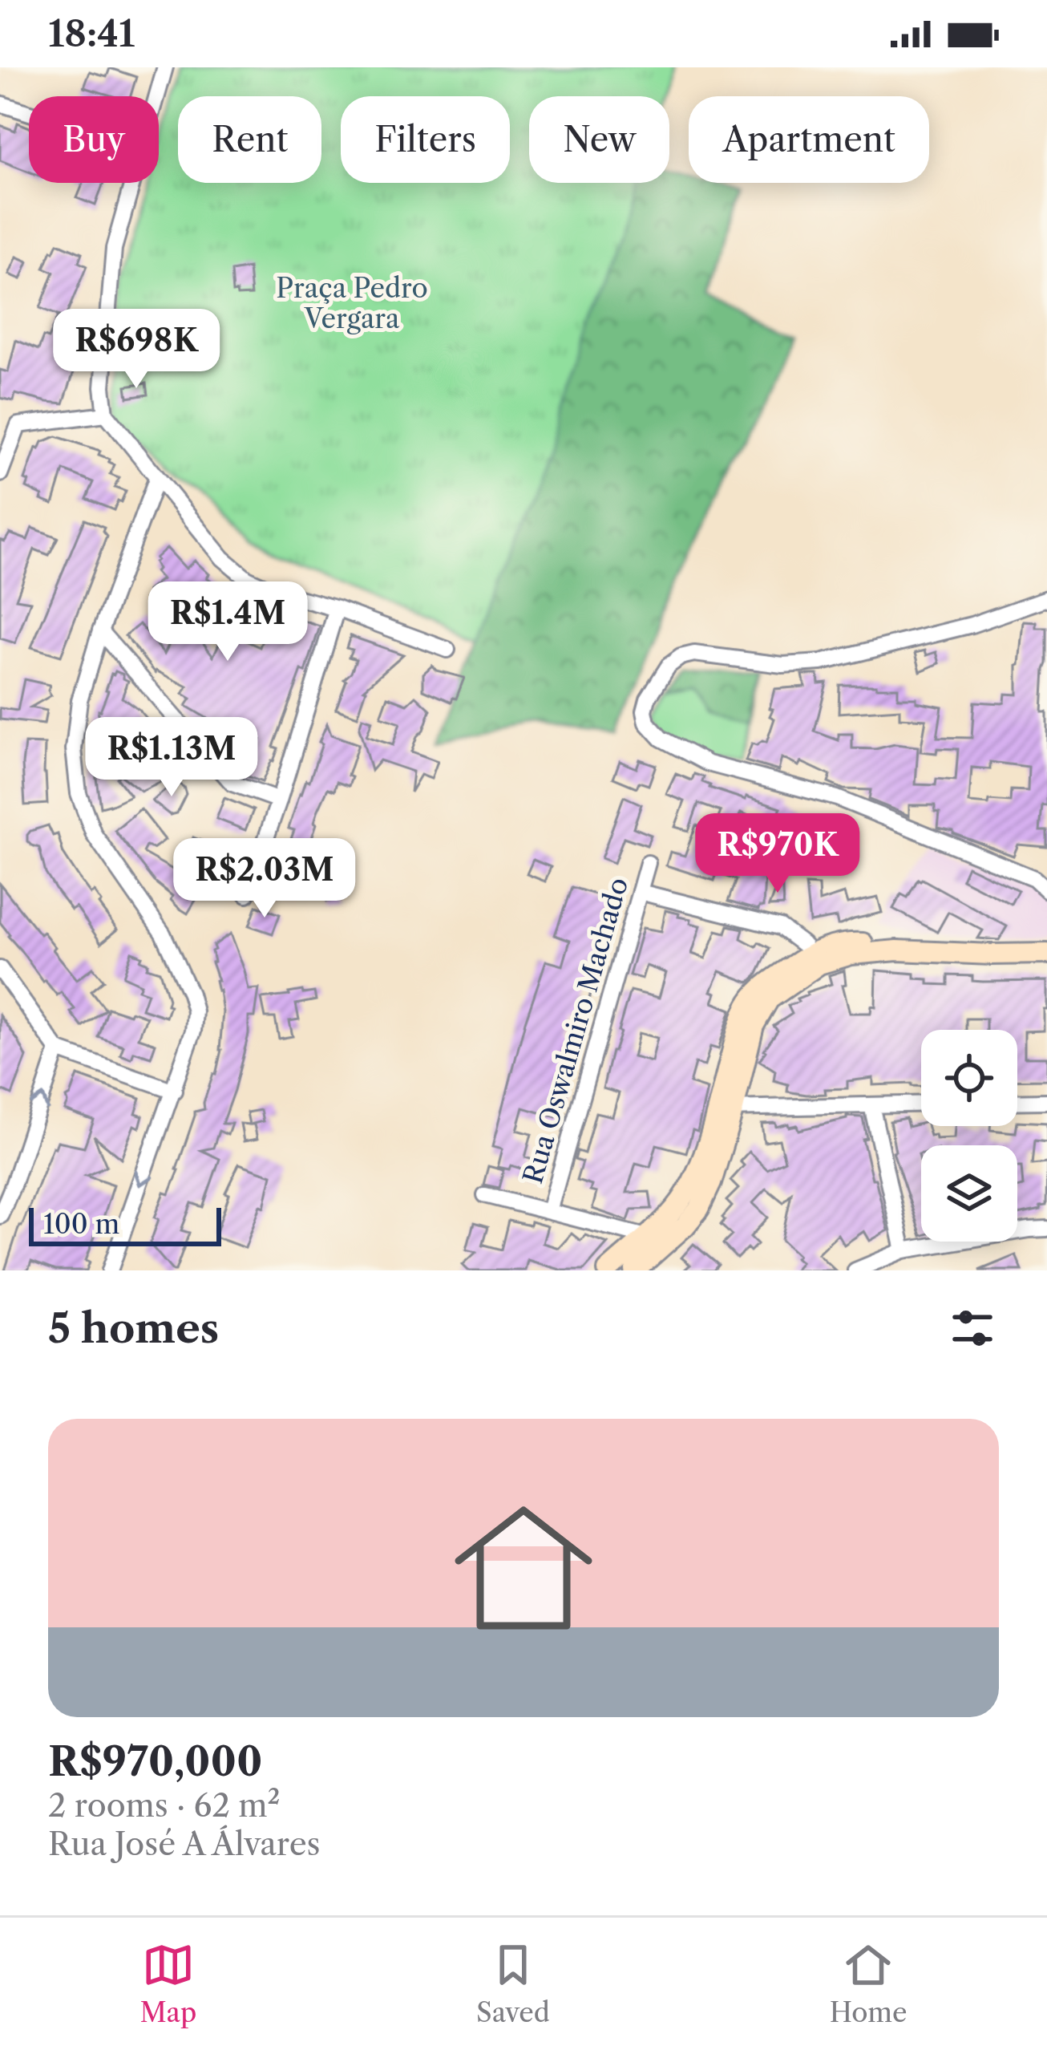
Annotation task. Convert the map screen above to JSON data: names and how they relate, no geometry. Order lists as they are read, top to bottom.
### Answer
{
  "streets": {
    "street": ["Rua Oswalmiro Machado"]
  },
  "parks": ["Praça Pedro Vergara"],
  "scale_bar": "100 m",
  "page": {
    "status": "18:41",
    "chip": [
      "Buy",
      "Rent",
      "Filters",
      "New",
      "Apartment"
    ],
    "price": [
      "R$698K",
      "R$1.4M",
      "R$1.13M",
      "R$970K",
      "R$2.03M"
    ],
    "scale": "100 m",
    "heading": "5 homes",
    "list": [
      {
        "name": "R$970,000",
        "note": "2 rooms · 62 m² · Rua José A Álvares"
      }
    ],
    "tabs": ["Map", "Saved", "Home"]
  }
}
